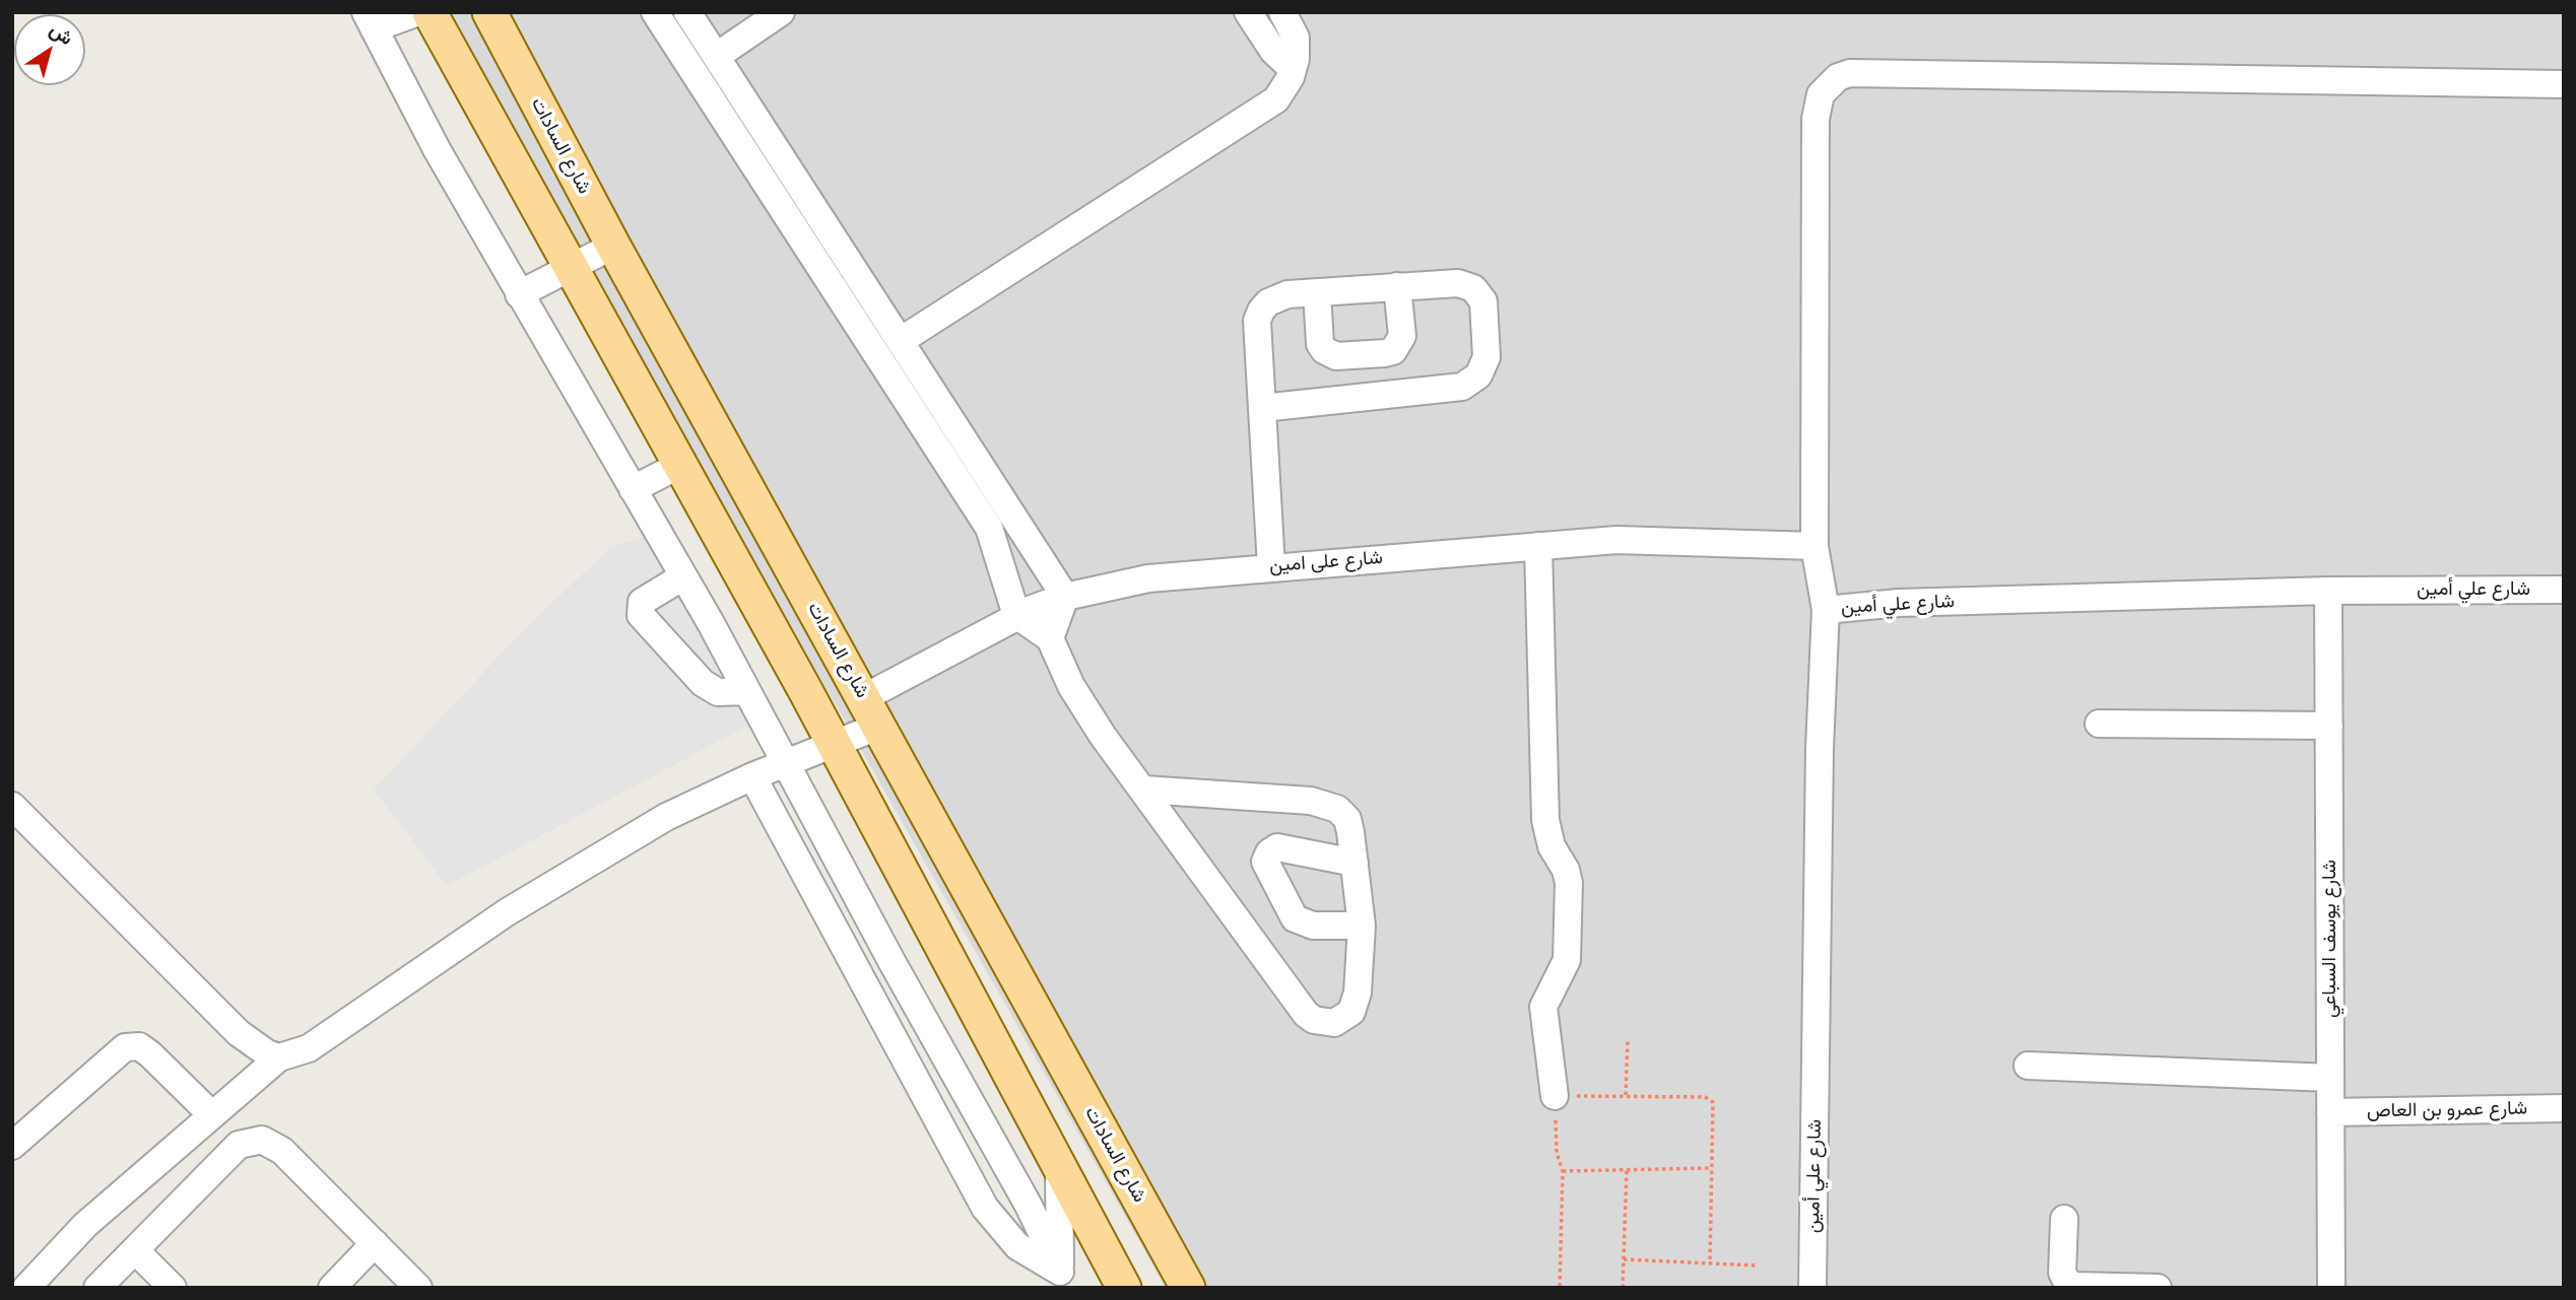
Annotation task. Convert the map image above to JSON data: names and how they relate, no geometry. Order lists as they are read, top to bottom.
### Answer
{
  "streets": {
    "main road": ["شارع السادات"],
    "street": [
      "شارع على امين",
      "شارع علي أمين",
      "شارع يوسف السباعي",
      "شارع عمرو بن العاص"
    ]
  },
  "crossings": [
    ["شارع السادات", "شارع على امين"],
    ["شارع علي أمين", "شارع يوسف السباعي"],
    ["شارع يوسف السباعي", "شارع عمرو بن العاص"]
  ],
  "north": "top right"
}
